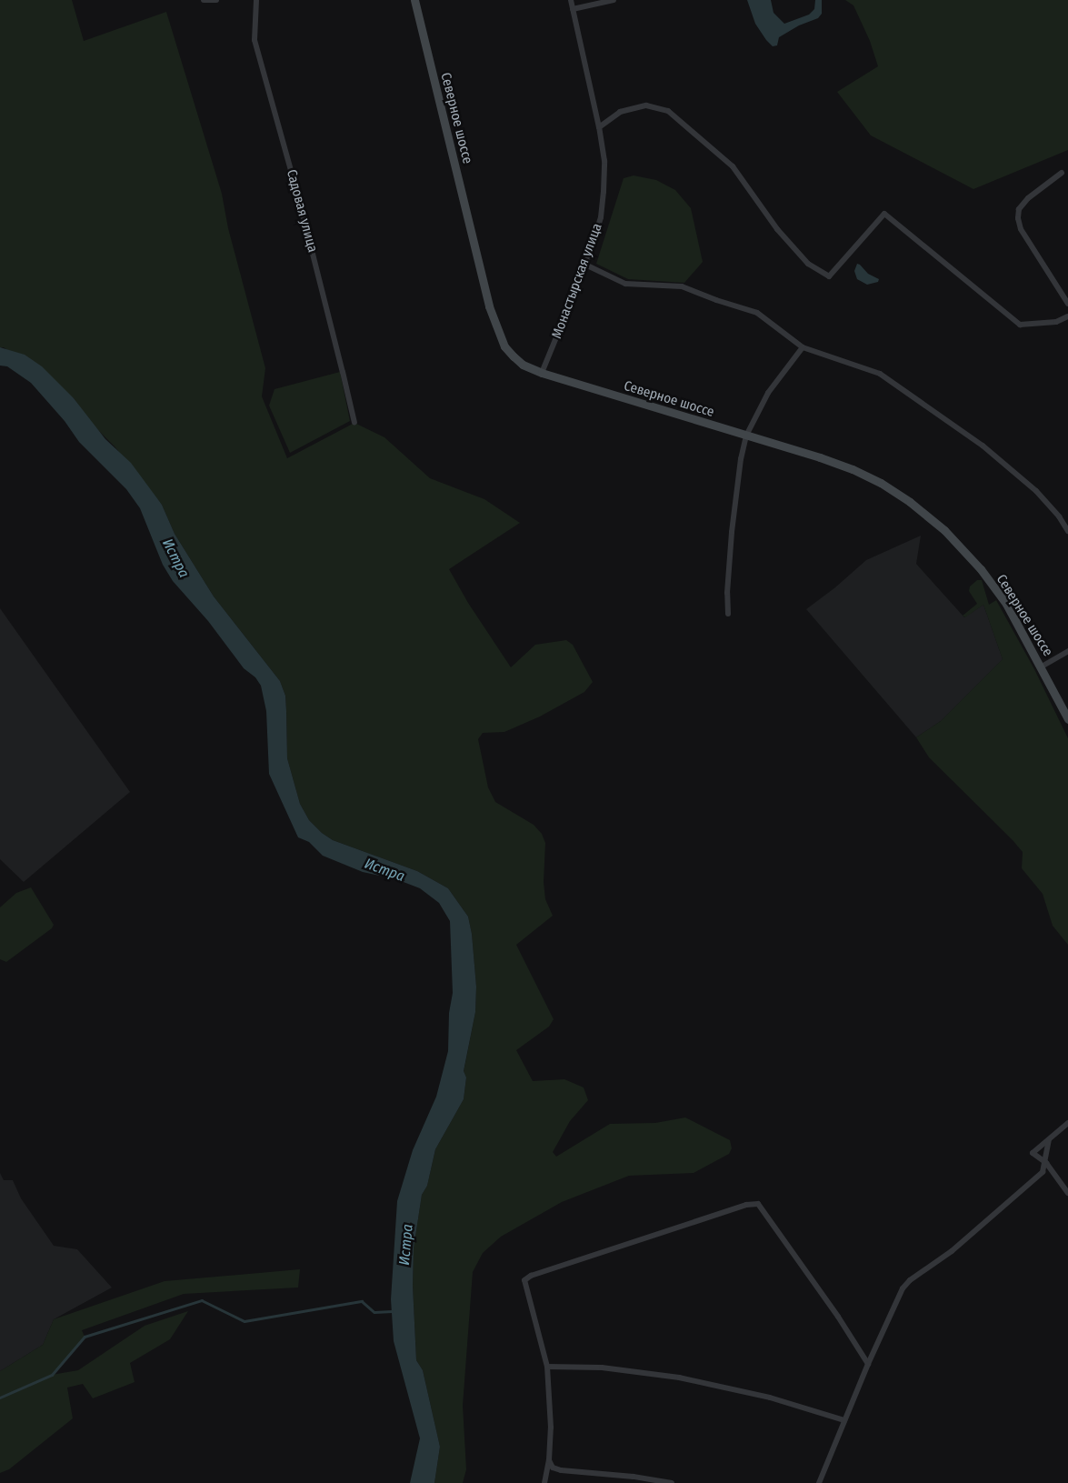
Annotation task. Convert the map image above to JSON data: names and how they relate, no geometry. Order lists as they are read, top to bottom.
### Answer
{
  "streets": {
    "main road": ["Северное шоссе"],
    "street": ["Садовая улица", "Монастырская улица"]
  },
  "crossings": [
    ["Северное шоссе", "Монастырская улица"]
  ],
  "water": ["Истра"]
}
